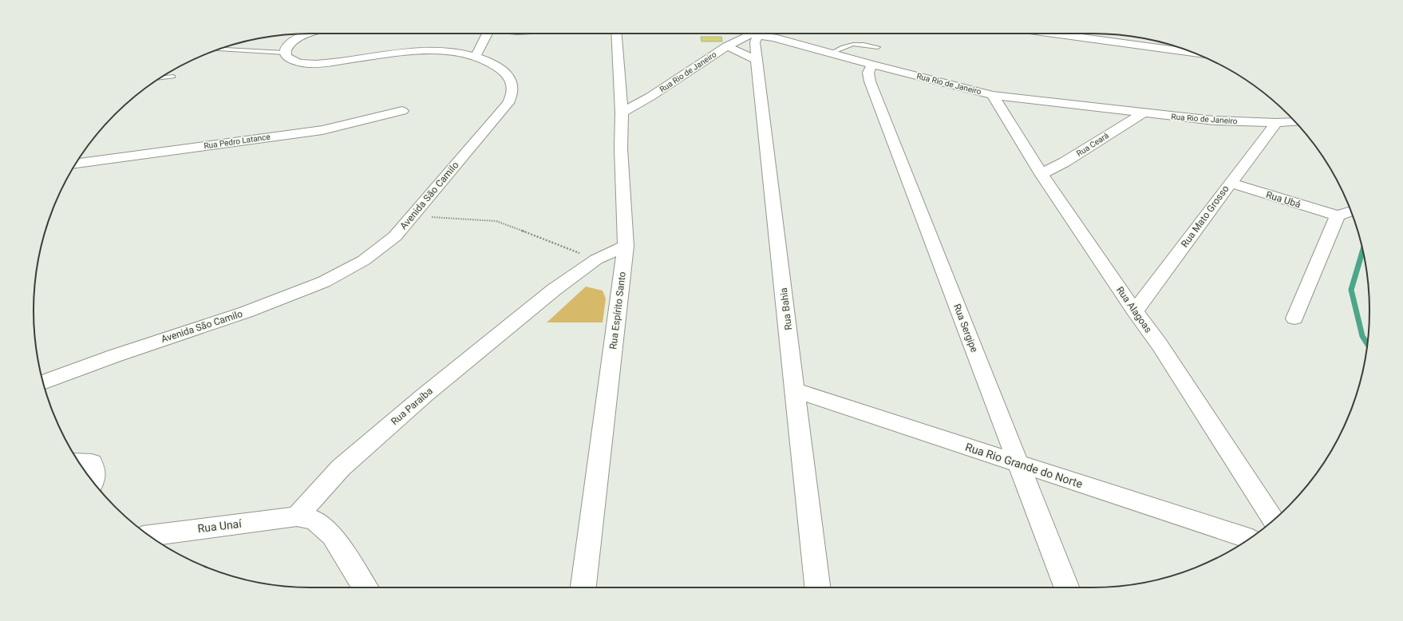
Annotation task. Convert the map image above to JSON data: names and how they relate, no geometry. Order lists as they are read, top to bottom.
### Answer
{
  "streets": {
    "street": [
      "Rua Rio de Janeiro",
      "Rua Pedro Latance",
      "Rua Ceará",
      "Avenida São Camilo",
      "Rua Ubá",
      "Rua Mato Grosso",
      "Rua Bahia",
      "Rua Alagoas",
      "Rua Espírito Santo",
      "Rua Sergipe",
      "Rua Paraíba",
      "Rua Rio Grande do Norte",
      "Rua Unaí"
    ]
  },
  "crossings": [
    ["Rua Rio de Janeiro", "Rua Ceará"],
    ["Rua Rio de Janeiro", "Rua Mato Grosso"],
    ["Rua Rio de Janeiro", "Rua Bahia"],
    ["Rua Rio de Janeiro", "Rua Alagoas"],
    ["Rua Rio de Janeiro", "Rua Espírito Santo"],
    ["Rua Rio de Janeiro", "Rua Sergipe"],
    ["Rua Ceará", "Rua Alagoas"],
    ["Rua Ubá", "Rua Mato Grosso"],
    ["Rua Mato Grosso", "Rua Alagoas"],
    ["Rua Bahia", "Rua Rio Grande do Norte"],
    ["Rua Espírito Santo", "Rua Paraíba"],
    ["Rua Sergipe", "Rua Rio Grande do Norte"],
    ["Rua Paraíba", "Rua Unaí"]
  ]
}
